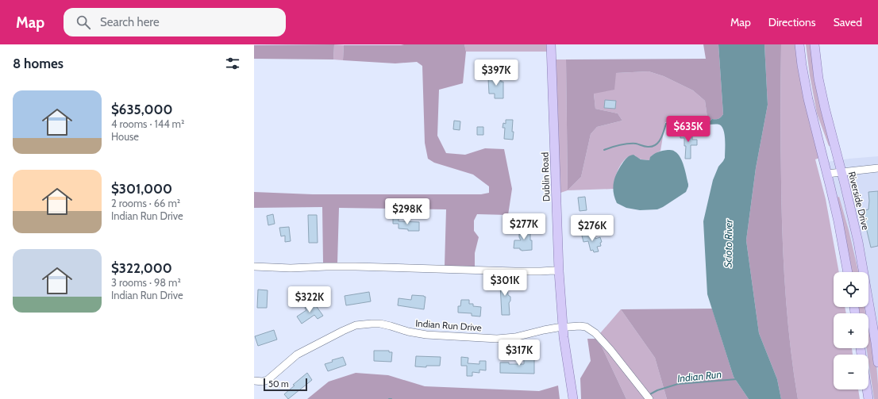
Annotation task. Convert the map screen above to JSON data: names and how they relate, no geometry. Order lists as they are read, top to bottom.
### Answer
{
  "streets": {
    "main road": ["Dublin Road", "Riverside Drive"],
    "street": ["Indian Run Drive"]
  },
  "crossings": [
    ["Dublin Road", "Indian Run Drive"]
  ],
  "water": ["Scioto River", "Indian Run"],
  "scale_bar": "50 m",
  "page": {
    "header": "Map",
    "search": "Search here",
    "nav": ["Map", "Directions", "Saved"],
    "heading": "8 homes",
    "price": [
      "$397K",
      "$635K",
      "$298K",
      "$277K",
      "$276K",
      "$301K",
      "$322K",
      "$317K"
    ],
    "list": [
      {
        "name": "$635,000",
        "note": "4 rooms · 144 m² · House"
      },
      {
        "name": "$301,000",
        "note": "2 rooms · 66 m² · Indian Run Drive"
      },
      {
        "name": "$322,000",
        "note": "3 rooms · 98 m² · Indian Run Drive"
      }
    ],
    "map_buttons": ["+", "−"],
    "scale": "50 m"
  }
}
